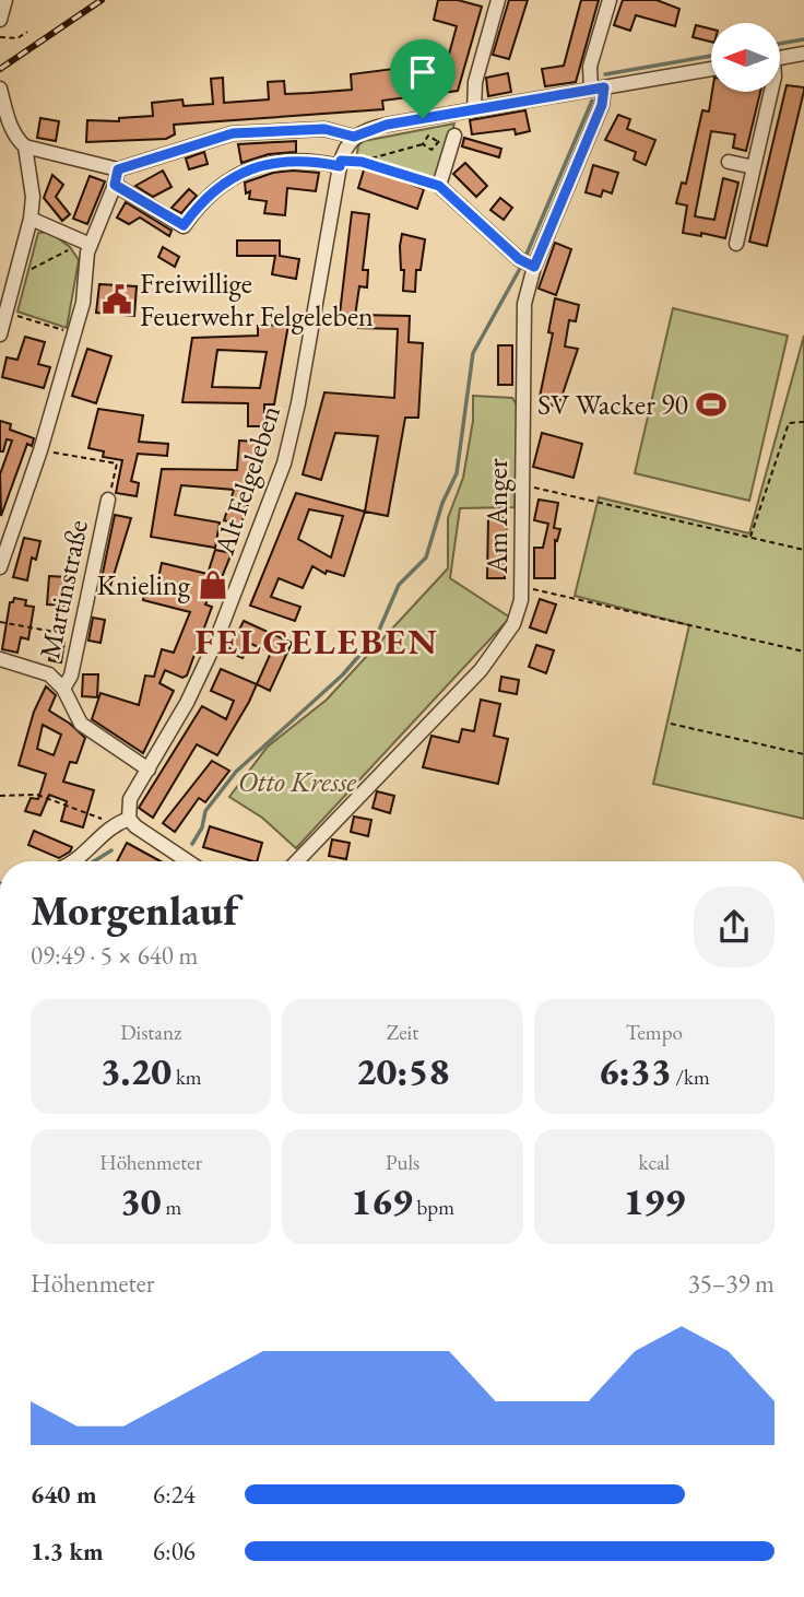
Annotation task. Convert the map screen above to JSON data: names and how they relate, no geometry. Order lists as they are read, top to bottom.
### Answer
{
  "streets": {
    "street": ["Alt Felgeleben", "Am Anger", "Martinstraße"]
  },
  "districts": ["FELGELEBEN"],
  "parks": ["Otto Kresse"],
  "places": {
    "public building": ["Freiwillige Feuerwehr Felgeleben"],
    "sports": ["SV Wacker 90"],
    "shop": ["Knieling"]
  },
  "north": "left",
  "page": {
    "heading": ["Morgenlauf", "09:49 · 5 × 640 m"],
    "stats": [
      ["Distanz", "3.20 km"],
      ["Zeit", "20:58"],
      ["Tempo", "6:33 /km"],
      ["Höhenmeter", "30 m"],
      ["Puls", "169 bpm"],
      ["kcal", "199"]
    ],
    "chart": ["Höhenmeter", "35–39 m"],
    "list": [
      {
        "name": "640 m",
        "note": "6:24"
      },
      {
        "name": "1.3 km",
        "note": "6:06"
      }
    ]
  }
}
